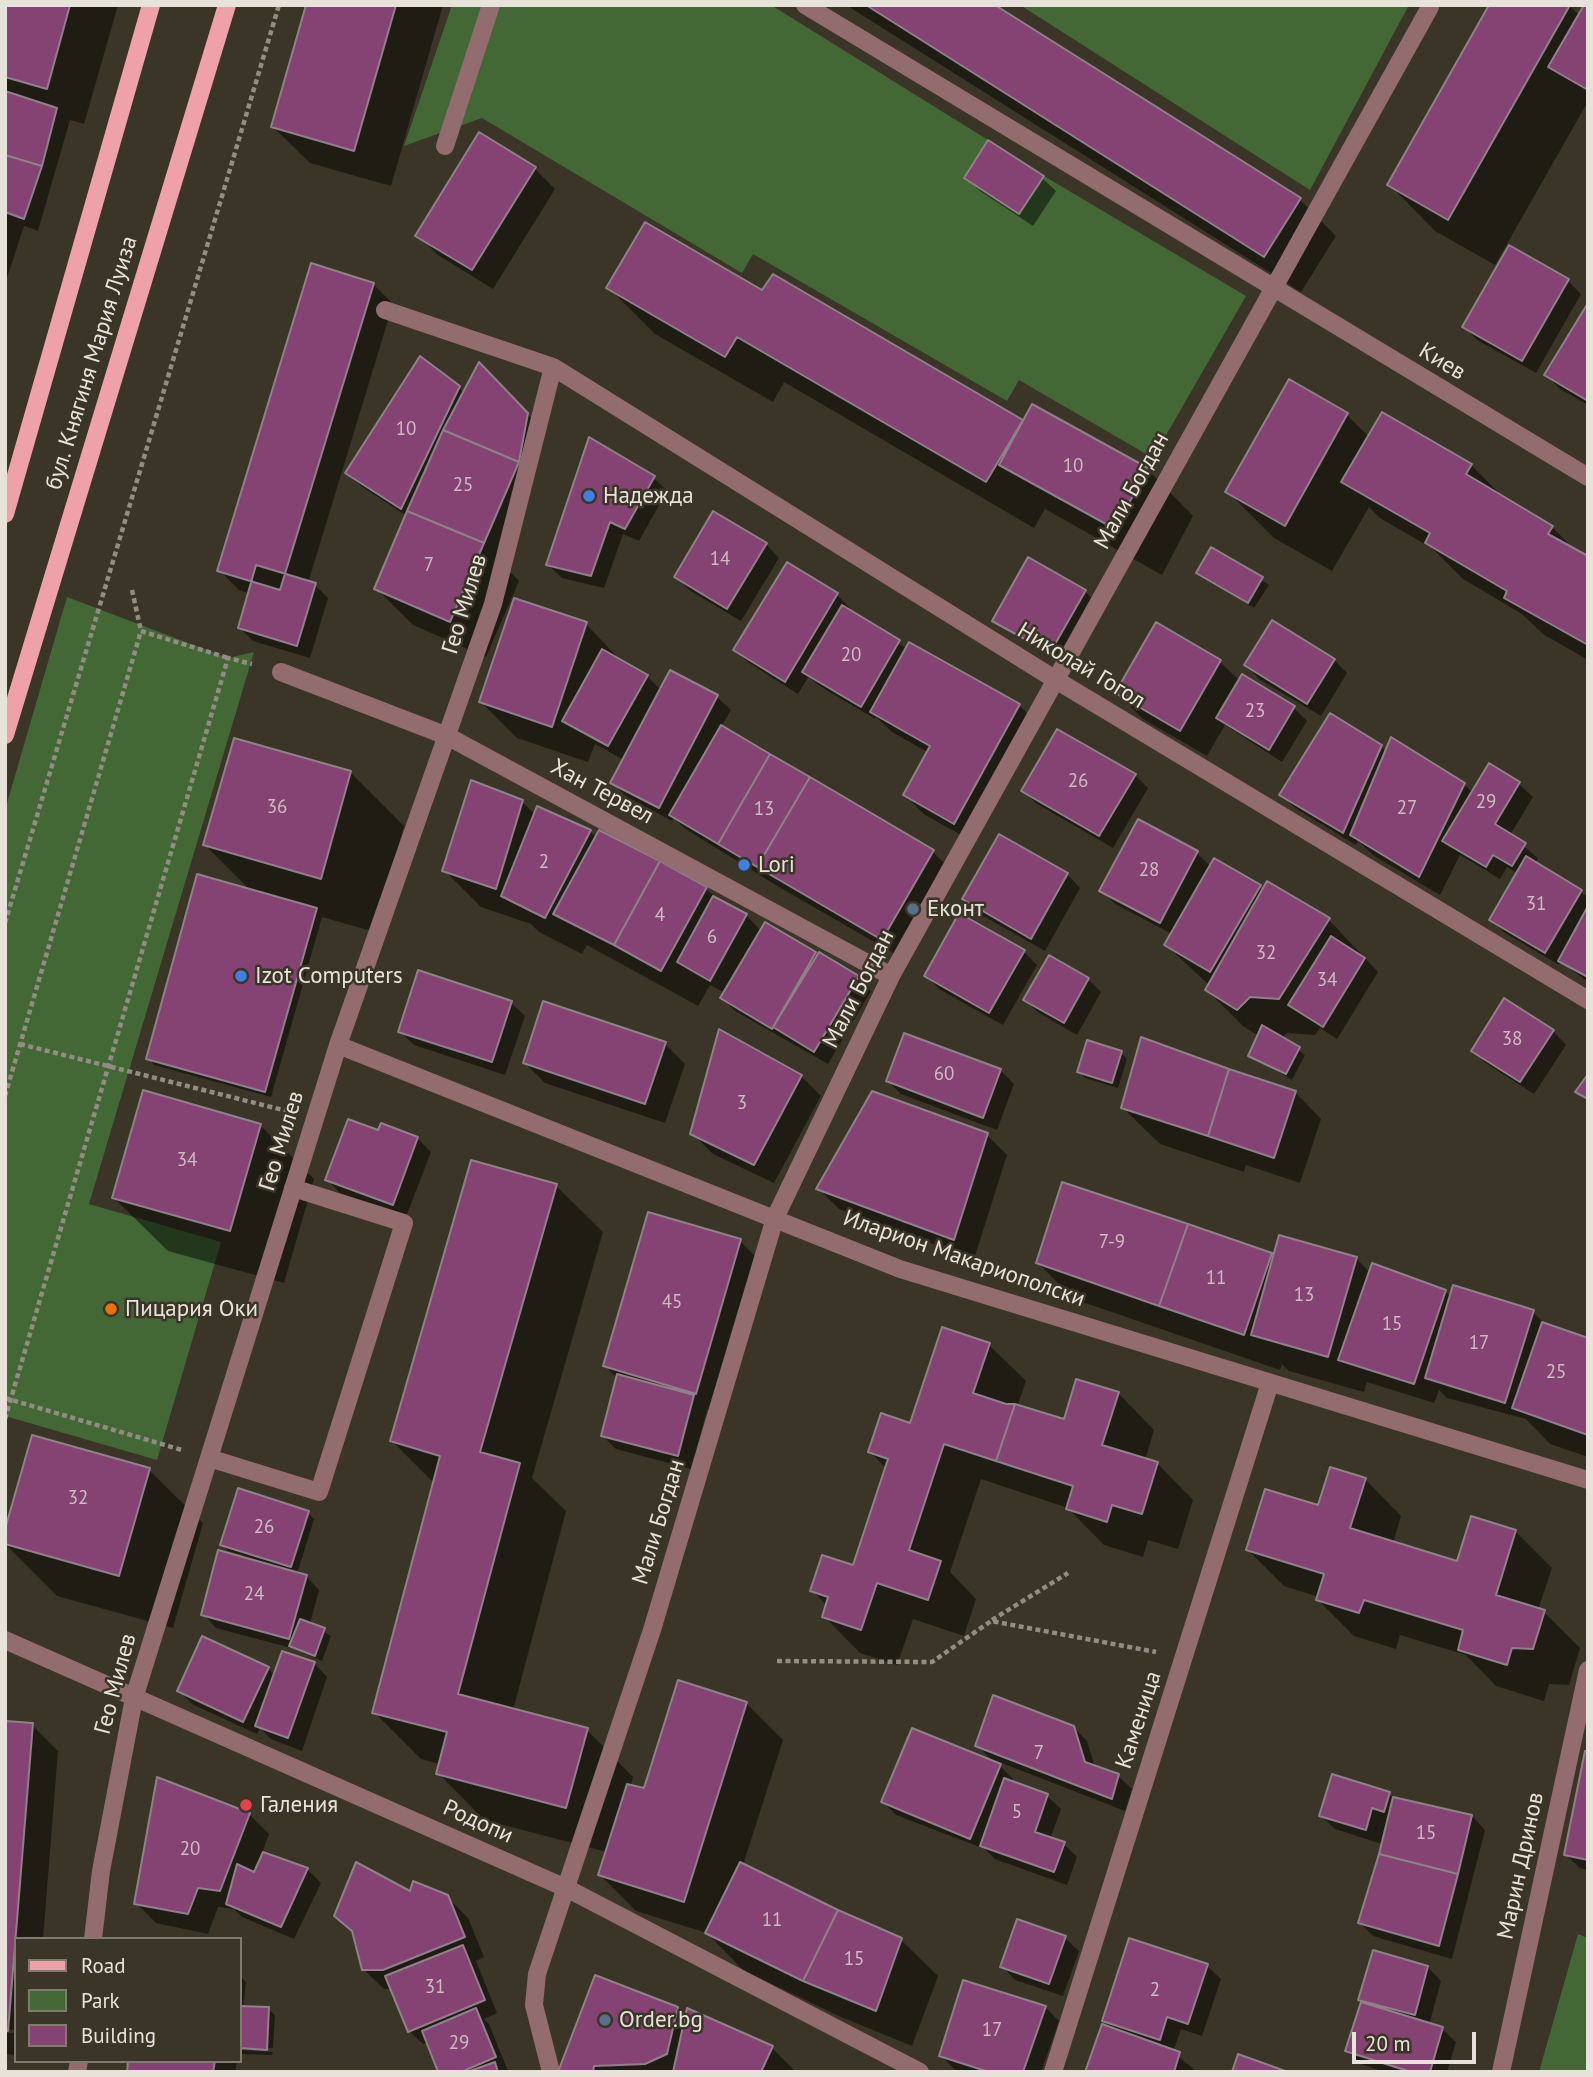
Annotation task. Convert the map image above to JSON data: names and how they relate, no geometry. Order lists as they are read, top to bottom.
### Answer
{
  "streets": {
    "main road": ["бул. Княгиня Мария Луиза"],
    "street": [
      "Киев",
      "Мали Богдан",
      "Гео Милев",
      "Николай Гогол",
      "Хан Тервел",
      "Иларион Макариополски",
      "Каменица",
      "Родопи",
      "Марин Дринов"
    ]
  },
  "crossings": [
    ["Киев", "Мали Богдан"],
    ["Мали Богдан", "Николай Гогол"],
    ["Мали Богдан", "Хан Тервел"],
    ["Мали Богдан", "Иларион Макариополски"],
    ["Мали Богдан", "Родопи"],
    ["Гео Милев", "Николай Гогол"],
    ["Гео Милев", "Хан Тервел"],
    ["Гео Милев", "Иларион Макариополски"],
    ["Гео Милев", "Родопи"],
    ["Иларион Макариополски", "Каменица"]
  ],
  "places": [
    "Надежда",
    "Lori",
    "Еконт",
    "Izot Computers",
    "Пицария Оки",
    "Галения",
    "Order.bg"
  ],
  "house_numbers": [
    "10",
    "10",
    "25",
    "14",
    "7",
    "20",
    "23",
    "26",
    "29",
    "36",
    "27",
    "13",
    "2",
    "28",
    "31",
    "4",
    "6",
    "32",
    "34",
    "38",
    "60",
    "3",
    "34",
    "7-9",
    "11",
    "13",
    "45",
    "15",
    "17",
    "25",
    "32",
    "26",
    "24",
    "7",
    "5",
    "15",
    "20",
    "11",
    "15",
    "31",
    "2",
    "17",
    "29"
  ],
  "legend": ["Road", "Park", "Building"],
  "scale_bar": "20 m"
}
